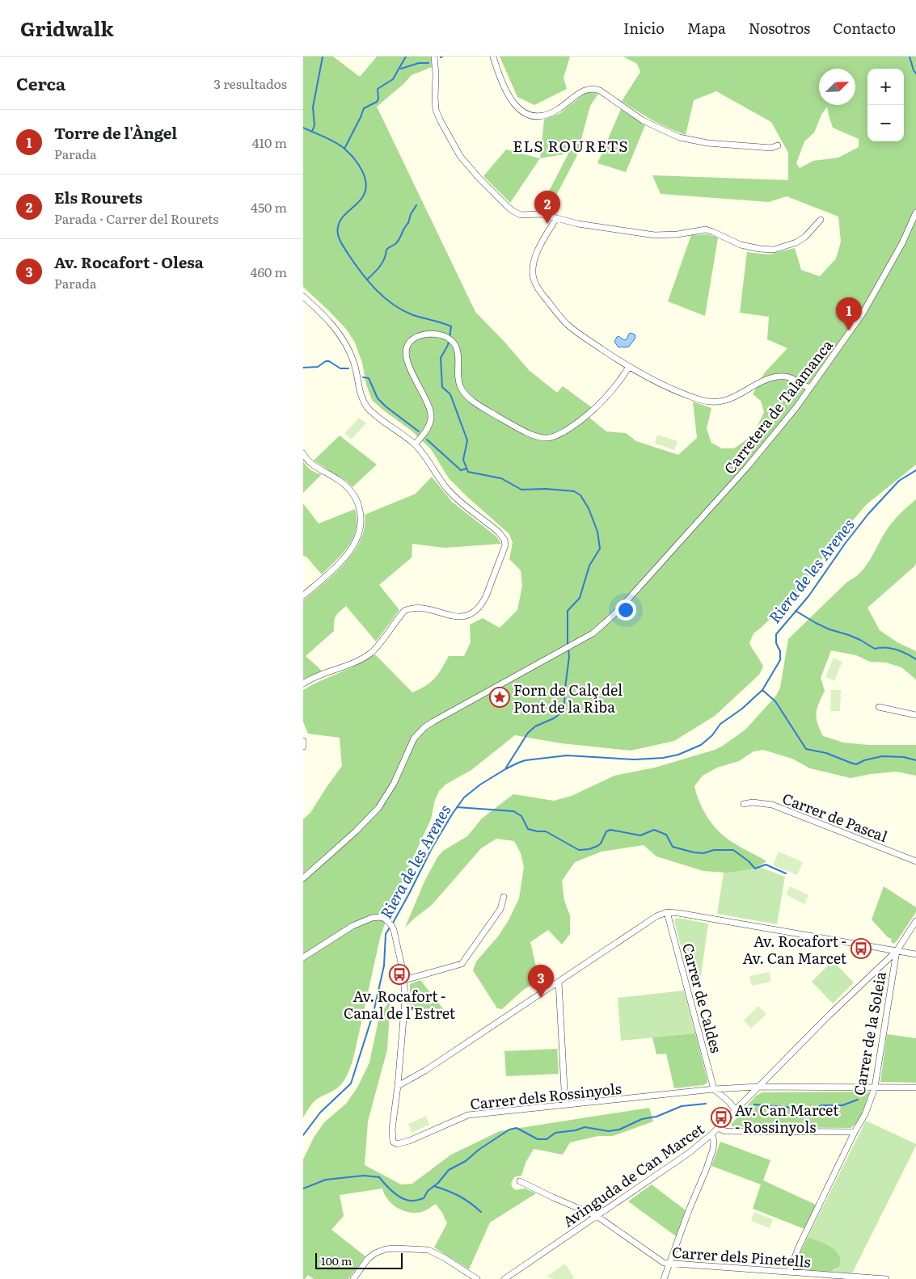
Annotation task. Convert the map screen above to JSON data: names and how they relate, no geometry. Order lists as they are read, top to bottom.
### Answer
{
  "streets": {
    "street": [
      "Carretera de Talamanca",
      "Carrer de Pascal",
      "Carrer de Caldes",
      "Carrer de la Soleia",
      "Carrer dels Rossinyols",
      "Avinguda de Can Marcet",
      "Carrer dels Pinetells"
    ]
  },
  "crossings": [
    ["Carrer de Caldes", "Carrer dels Rossinyols"],
    ["Carrer de la Soleia", "Carrer dels Rossinyols"],
    ["Carrer de la Soleia", "Avinguda de Can Marcet"],
    ["Carrer de la Soleia", "Carrer dels Pinetells"],
    ["Carrer dels Rossinyols", "Avinguda de Can Marcet"],
    ["Avinguda de Can Marcet", "Carrer dels Pinetells"]
  ],
  "districts": ["ELS ROURETS"],
  "water": ["Riera de les Arenes"],
  "places": {
    "place": ["Forn de Calç del Pont de la Riba"],
    "bus stop": ["Av. Rocafort - Av. Can Marcet", "Av. Rocafort - Canal de l'Estret", "Av. Can Marcet - Rossinyols"]
  },
  "scale_bar": "100 m",
  "north": "top right",
  "page": {
    "header": "Gridwalk",
    "nav": [
      "Inicio",
      "Mapa",
      "Nosotros",
      "Contacto"
    ],
    "heading": ["Cerca", "3 resultados"],
    "map_buttons": ["+", "−"],
    "list": [
      {
        "mark": "1",
        "name": "Torre de l'Àngel",
        "note": "Parada",
        "value": "410 m"
      },
      {
        "mark": "2",
        "name": "Els Rourets",
        "note": "Parada · Carrer del Rourets",
        "value": "450 m"
      },
      {
        "mark": "3",
        "name": "Av. Rocafort - Olesa",
        "note": "Parada",
        "value": "460 m"
      }
    ],
    "pins": ["2", "1", "3"],
    "scale": "100 m"
  }
}
